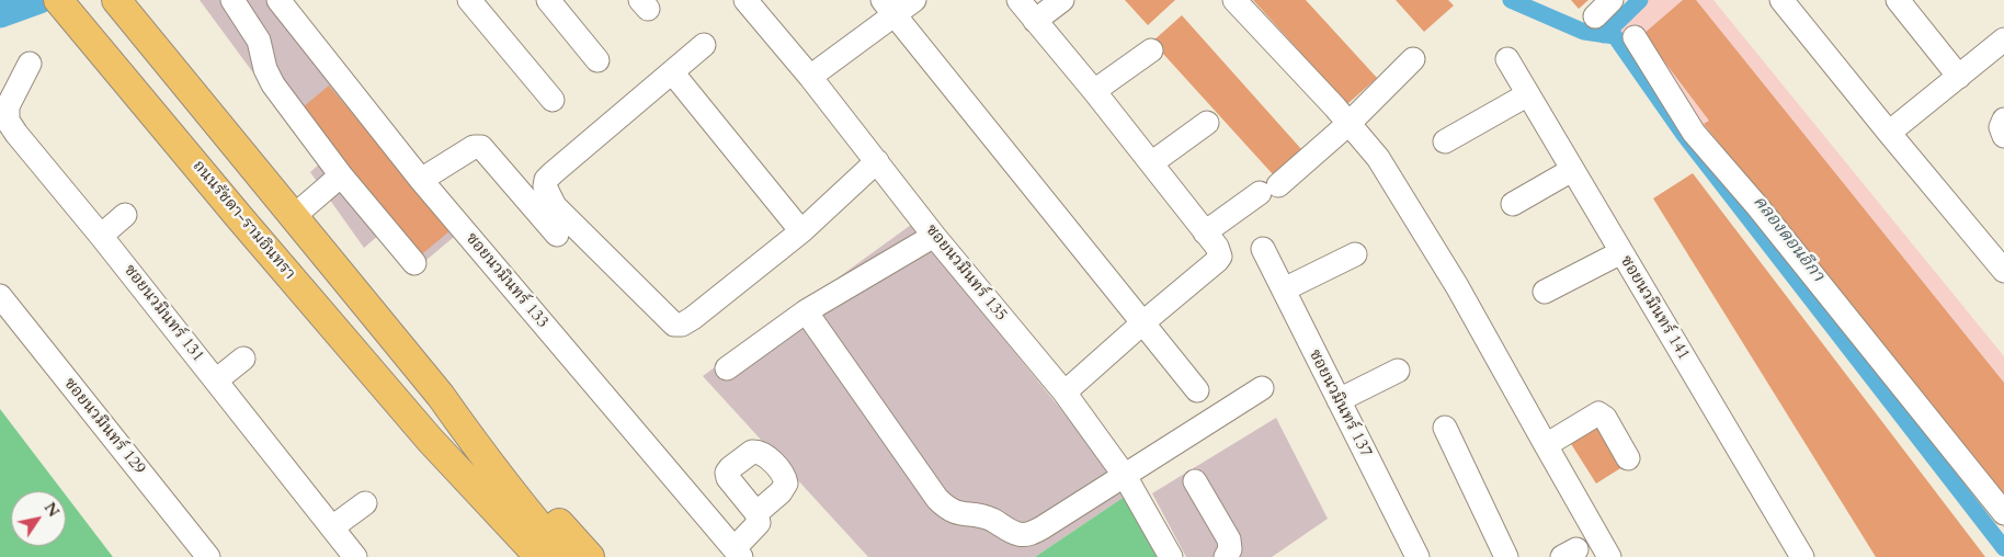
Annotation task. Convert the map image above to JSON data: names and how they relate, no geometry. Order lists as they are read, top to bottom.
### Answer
{
  "streets": {
    "main road": ["ถนนรัชดา-รามอินทรา"],
    "street": [
      "ซอยนวมินทร์ 135",
      "ซอยนวมินทร์ 133",
      "ซอยนวมินทร์ 141",
      "ซอยนวมินทร์ 131",
      "ซอยนวมินทร์ 137",
      "ซอยนวมินทร์ 129"
    ]
  },
  "water": ["คลองดอนอีกา"],
  "north": "top right"
}
